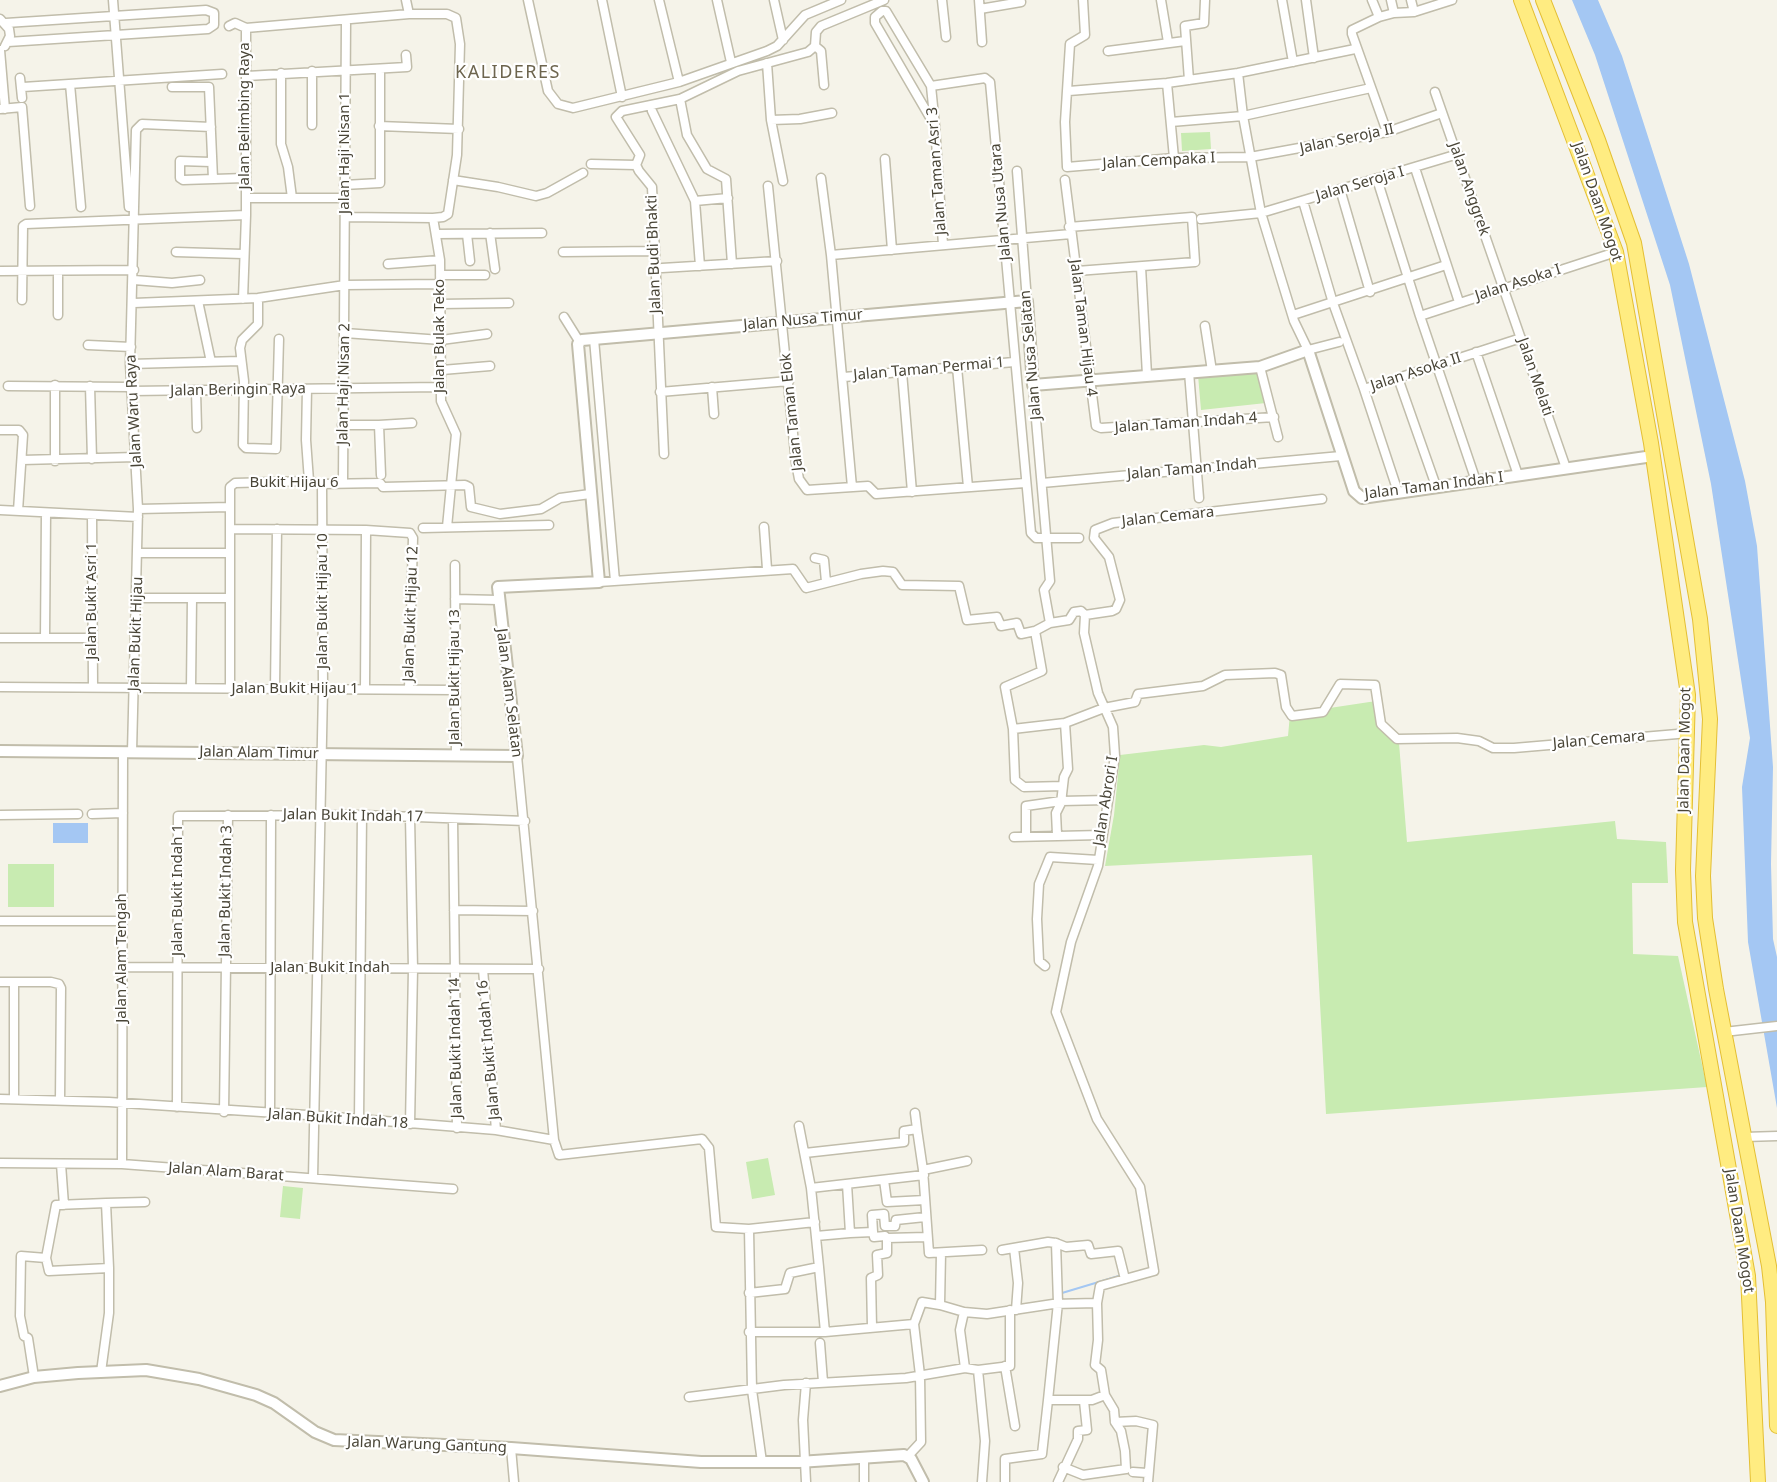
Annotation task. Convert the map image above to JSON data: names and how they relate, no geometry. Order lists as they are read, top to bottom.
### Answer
{
  "streets": {
    "highway": ["Jalan Daan Mogot"],
    "street": [
      "Jalan Belimbing Raya",
      "Jalan Seroja II",
      "Jalan Haji Nisan 1",
      "Jalan Cempaka I",
      "Jalan Taman Asri 3",
      "Jalan Seroja I",
      "Jalan Anggrek",
      "Jalan Nusa Utara",
      "Jalan Budi Bhakti",
      "Jalan Asoka I",
      "Jalan Nusa Timur",
      "Jalan Taman Hijau 4",
      "Jalan Bulak Teko",
      "Jalan Nusa Selatan",
      "Jalan Taman Permai 1",
      "Jalan Asoka II",
      "Jalan Melati",
      "Jalan Haji Nisan 2",
      "Jalan Beringin Raya",
      "Jalan Waru Raya",
      "Jalan Taman Elok",
      "Jalan Taman Indah 4",
      "Jalan Taman Indah",
      "Bukit Hijau 6",
      "Jalan Taman Indah I",
      "Jalan Cemara",
      "Jalan Bukit Asri 1",
      "Jalan Bukit Hijau 10",
      "Jalan Bukit Hijau 12",
      "Jalan Bukit Hijau",
      "Jalan Bukit Hijau 13",
      "Jalan Bukit Hijau 1",
      "Jalan Alam Selatan",
      "Jalan Alam Timur",
      "Jalan Abrori I",
      "Jalan Bukit Indah 17",
      "Jalan Bukit Indah 1",
      "Jalan Bukit Indah 3",
      "Jalan Alam Tengah",
      "Jalan Bukit Indah",
      "Jalan Bukit Indah 14",
      "Jalan Bukit Indah 16",
      "Jalan Bukit Indah 18",
      "Jalan Alam Barat",
      "Jalan Warung Gantung"
    ]
  },
  "crossings": [
    ["Jalan Belimbing Raya", "Jalan Haji Nisan 1"],
    ["Jalan Seroja II", "Jalan Cempaka I"],
    ["Jalan Seroja II", "Jalan Anggrek"],
    ["Jalan Haji Nisan 1", "Jalan Haji Nisan 2"],
    ["Jalan Taman Asri 3", "Jalan Nusa Utara"],
    ["Jalan Seroja I", "Jalan Anggrek"],
    ["Jalan Seroja I", "Jalan Asoka II"],
    ["Jalan Anggrek", "Jalan Asoka I"],
    ["Jalan Anggrek", "Jalan Melati"],
    ["Jalan Nusa Utara", "Jalan Nusa Timur"],
    ["Jalan Nusa Utara", "Jalan Nusa Selatan"],
    ["Jalan Nusa Utara", "Jalan Taman Permai 1"],
    ["Jalan Daan Mogot", "Jalan Asoka I"],
    ["Jalan Daan Mogot", "Jalan Taman Indah I"],
    ["Jalan Daan Mogot", "Jalan Cemara"],
    ["Jalan Budi Bhakti", "Jalan Nusa Timur"],
    ["Jalan Asoka I", "Jalan Melati"],
    ["Jalan Nusa Timur", "Jalan Nusa Selatan"],
    ["Jalan Nusa Timur", "Jalan Taman Elok"],
    ["Jalan Taman Hijau 4", "Jalan Taman Indah 4"],
    ["Jalan Bulak Teko", "Jalan Beringin Raya"],
    ["Jalan Bulak Teko", "Bukit Hijau 6"],
    ["Jalan Nusa Selatan", "Jalan Taman Indah"],
    ["Jalan Asoka II", "Jalan Melati"],
    ["Jalan Melati", "Jalan Taman Indah I"],
    ["Jalan Haji Nisan 2", "Jalan Beringin Raya"],
    ["Jalan Haji Nisan 2", "Bukit Hijau 6"],
    ["Jalan Beringin Raya", "Jalan Waru Raya"],
    ["Jalan Waru Raya", "Jalan Bukit Hijau"],
    ["Jalan Taman Indah", "Jalan Taman Indah I"],
    ["Bukit Hijau 6", "Jalan Bukit Hijau 10"],
    ["Jalan Cemara", "Jalan Abrori I"],
    ["Jalan Bukit Asri 1", "Jalan Bukit Hijau 1"],
    ["Jalan Bukit Hijau 10", "Jalan Bukit Hijau 1"],
    ["Jalan Bukit Hijau 10", "Jalan Alam Timur"],
    ["Jalan Bukit Hijau 10", "Jalan Bukit Indah 17"],
    ["Jalan Bukit Hijau 10", "Jalan Bukit Indah"],
    ["Jalan Bukit Hijau 10", "Jalan Bukit Indah 18"],
    ["Jalan Bukit Hijau 10", "Jalan Alam Barat"],
    ["Jalan Bukit Hijau 12", "Jalan Bukit Hijau 1"],
    ["Jalan Bukit Hijau", "Jalan Bukit Hijau 1"],
    ["Jalan Bukit Hijau", "Jalan Alam Timur"],
    ["Jalan Bukit Hijau", "Jalan Alam Tengah"],
    ["Jalan Bukit Hijau 13", "Jalan Bukit Hijau 1"],
    ["Jalan Bukit Hijau 13", "Jalan Alam Selatan"],
    ["Jalan Bukit Hijau 13", "Jalan Alam Timur"],
    ["Jalan Alam Selatan", "Jalan Alam Timur"],
    ["Jalan Alam Selatan", "Jalan Bukit Indah 17"],
    ["Jalan Alam Selatan", "Jalan Bukit Indah"],
    ["Jalan Alam Selatan", "Jalan Bukit Indah 18"],
    ["Jalan Alam Timur", "Jalan Alam Tengah"],
    ["Jalan Bukit Indah 17", "Jalan Bukit Indah 1"],
    ["Jalan Bukit Indah 17", "Jalan Bukit Indah 3"],
    ["Jalan Bukit Indah 17", "Jalan Bukit Indah 14"],
    ["Jalan Bukit Indah 1", "Jalan Bukit Indah"],
    ["Jalan Bukit Indah 1", "Jalan Bukit Indah 18"],
    ["Jalan Bukit Indah 3", "Jalan Bukit Indah"],
    ["Jalan Bukit Indah 3", "Jalan Bukit Indah 18"],
    ["Jalan Alam Tengah", "Jalan Bukit Indah"],
    ["Jalan Alam Tengah", "Jalan Bukit Indah 18"],
    ["Jalan Alam Tengah", "Jalan Alam Barat"],
    ["Jalan Bukit Indah", "Jalan Bukit Indah 14"],
    ["Jalan Bukit Indah", "Jalan Bukit Indah 16"],
    ["Jalan Bukit Indah 14", "Jalan Bukit Indah 18"],
    ["Jalan Bukit Indah 16", "Jalan Bukit Indah 18"]
  ],
  "districts": ["KALIDERES"]
}
